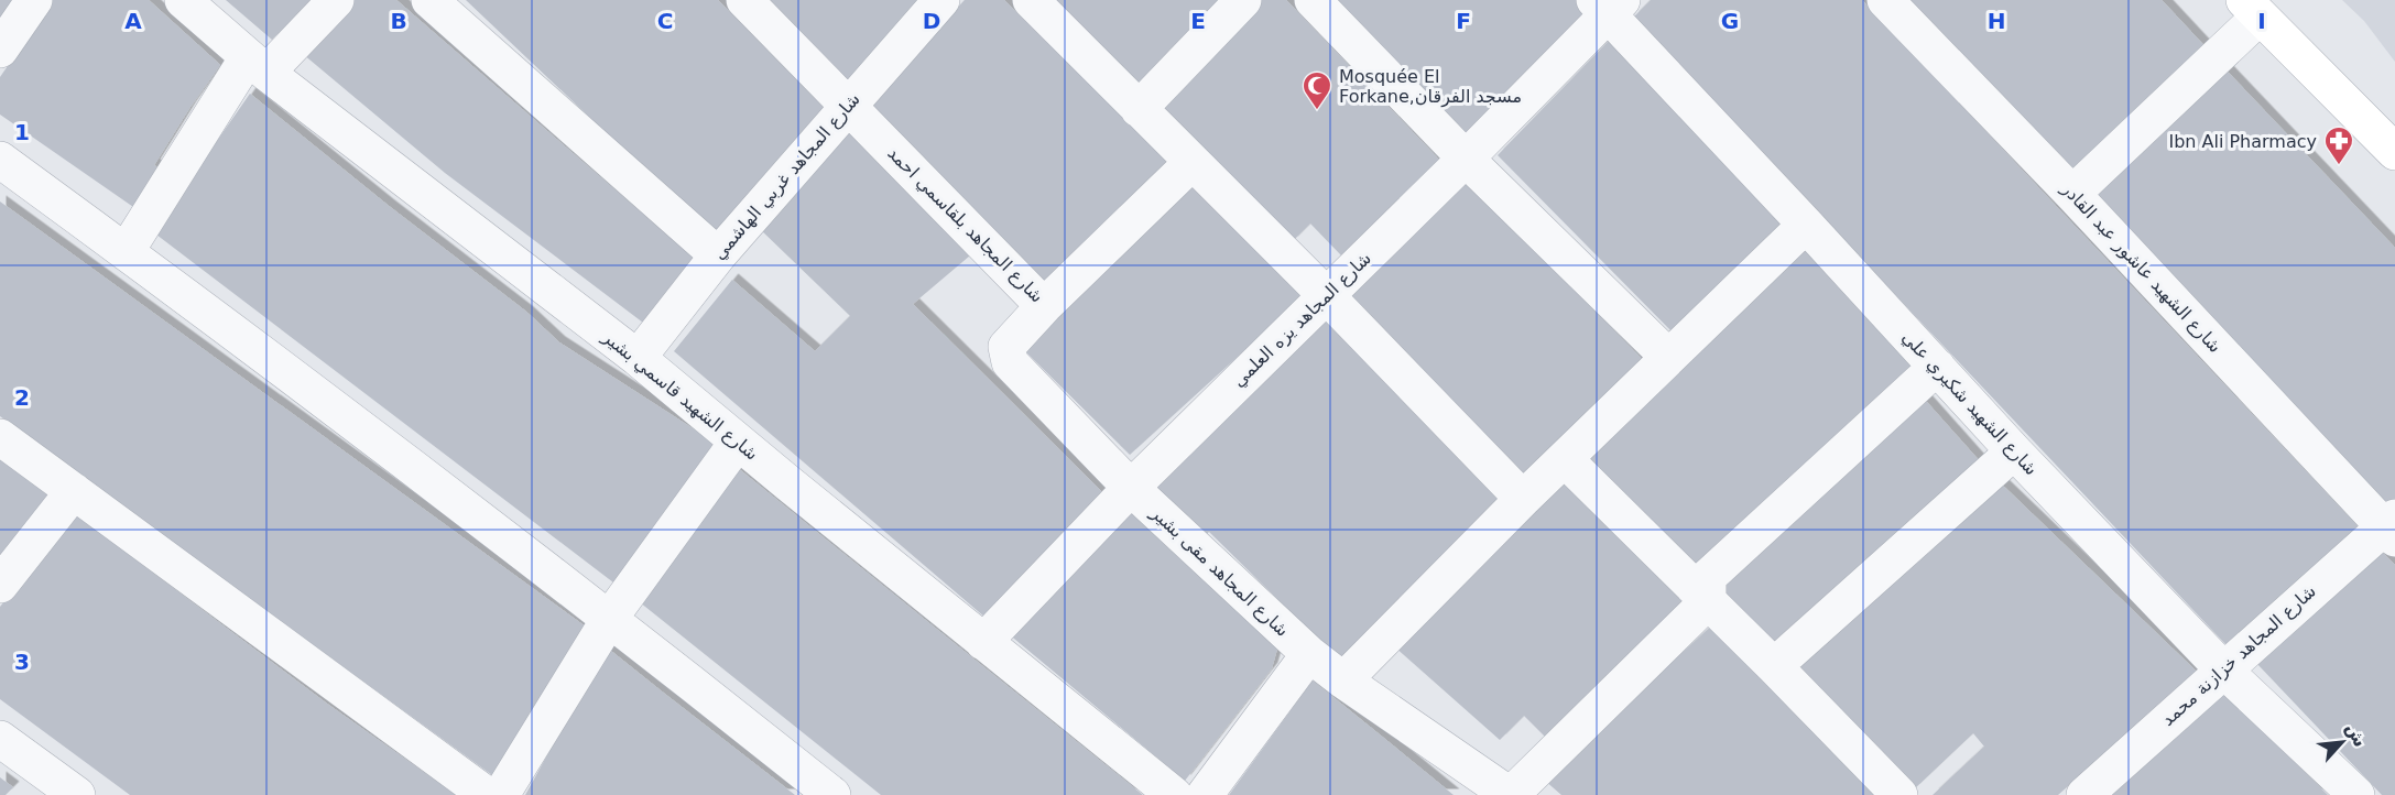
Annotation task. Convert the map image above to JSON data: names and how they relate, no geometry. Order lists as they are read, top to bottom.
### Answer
{
  "streets": {
    "street": [
      "شارع المجاهد غربي الهاشمي",
      "شارع المجاهد بلقاسمي احمد",
      "شارع الشهيد عاشور عبد القادر",
      "شارع المجاهد يزه العلمي",
      "شارع الشهيد قاسمي بشير",
      "شارع الشهيد شكيري علي",
      "شارع المجاهد مقى بشير",
      "شارع المجاهد خزازنة محمد"
    ]
  },
  "crossings": [
    ["شارع المجاهد غربي الهاشمي", "شارع المجاهد بلقاسمي احمد"],
    ["شارع المجاهد غربي الهاشمي", "شارع الشهيد قاسمي بشير"],
    ["شارع المجاهد بلقاسمي احمد", "شارع المجاهد مقى بشير"],
    ["شارع الشهيد عاشور عبد القادر", "شارع المجاهد خزازنة محمد"],
    ["شارع المجاهد يزه العلمي", "شارع الشهيد قاسمي بشير"],
    ["شارع المجاهد يزه العلمي", "شارع الشهيد شكيري علي"],
    ["شارع المجاهد يزه العلمي", "شارع المجاهد مقى بشير"],
    ["شارع الشهيد شكيري علي", "شارع المجاهد خزازنة محمد"]
  ],
  "places": {
    "mosque": ["Mosquée El Forkane,مسجد الفرقان"],
    "pharmacy": ["Ibn Ali Pharmacy"]
  },
  "north": "top right",
  "grid": {
    "columns": [
      "A",
      "B",
      "C",
      "D",
      "E",
      "F",
      "G",
      "H",
      "I"
    ],
    "rows": ["1", "2", "3"]
  }
}
